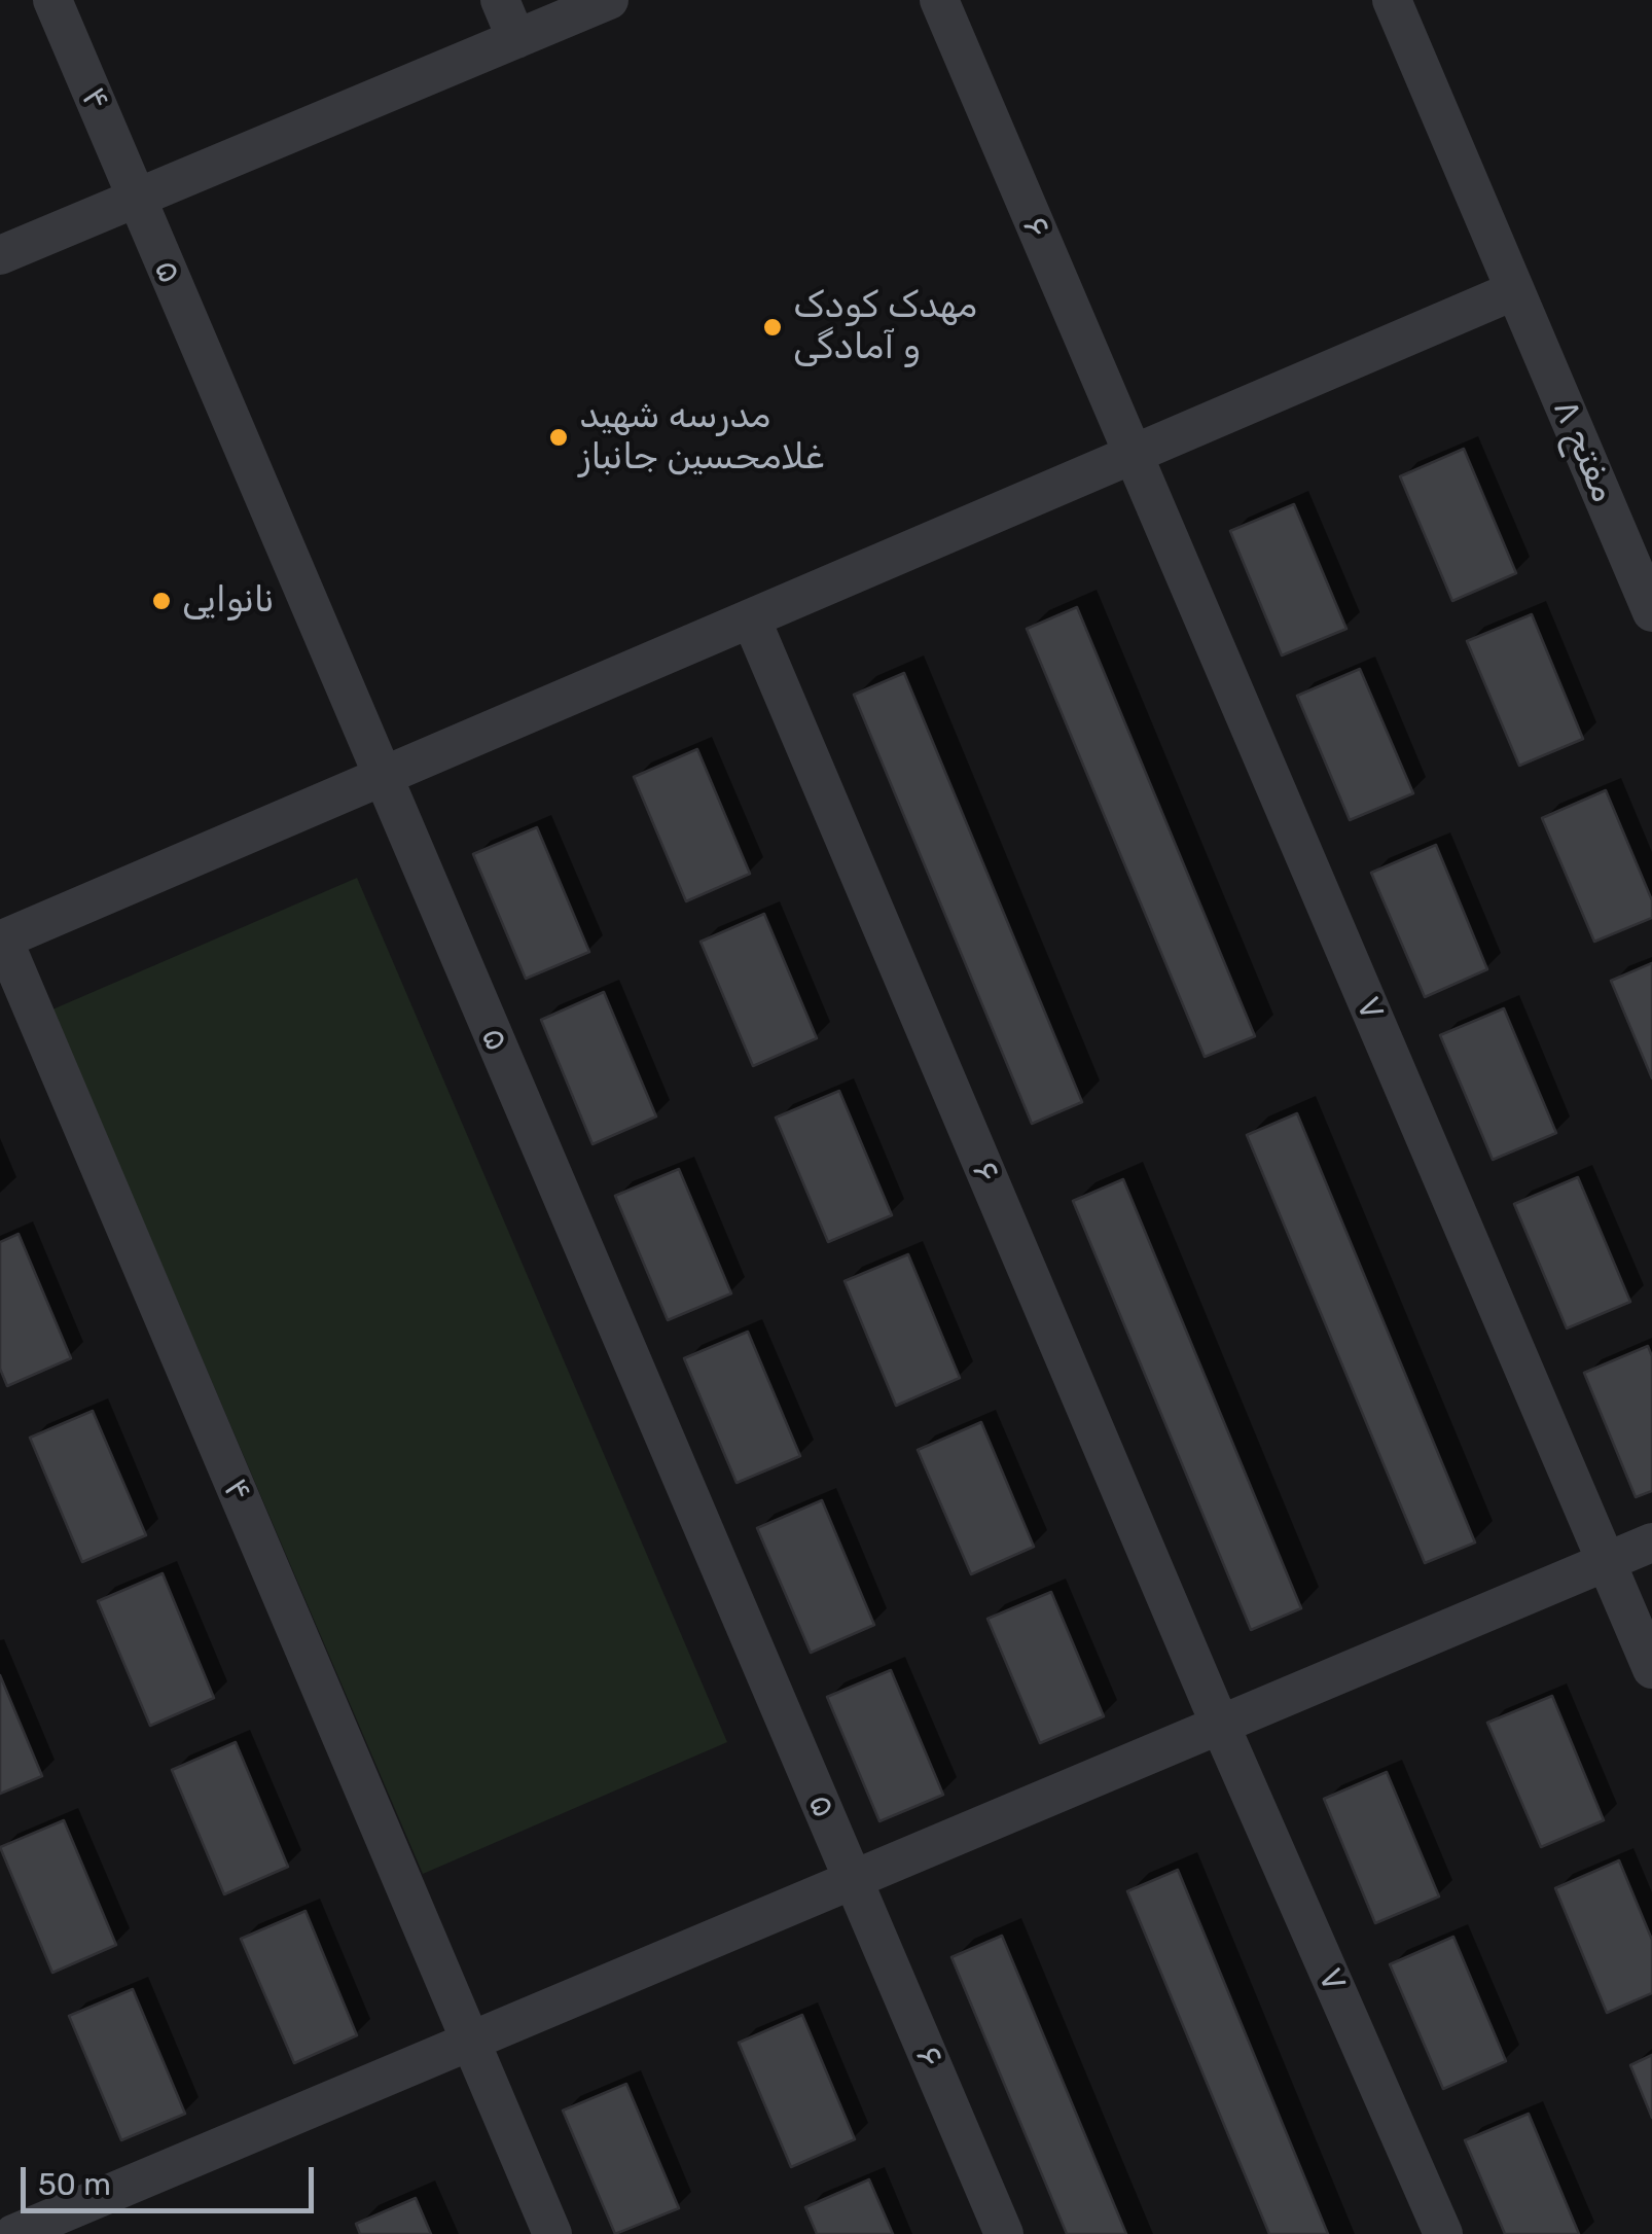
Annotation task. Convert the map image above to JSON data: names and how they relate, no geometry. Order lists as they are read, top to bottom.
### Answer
{
  "streets": {
    "street": [
      "۴",
      "۶",
      "۵",
      "۸ مفتح",
      "۷"
    ]
  },
  "crossings": [
    ["۴", "۵"],
    ["۶", "۵"],
    ["۶", "۷"]
  ],
  "places": ["مهدک کودک و آمادگی", "مدرسه شهید غلامحسین جانباز", "نانوایی"],
  "scale_bar": "50 m"
}
